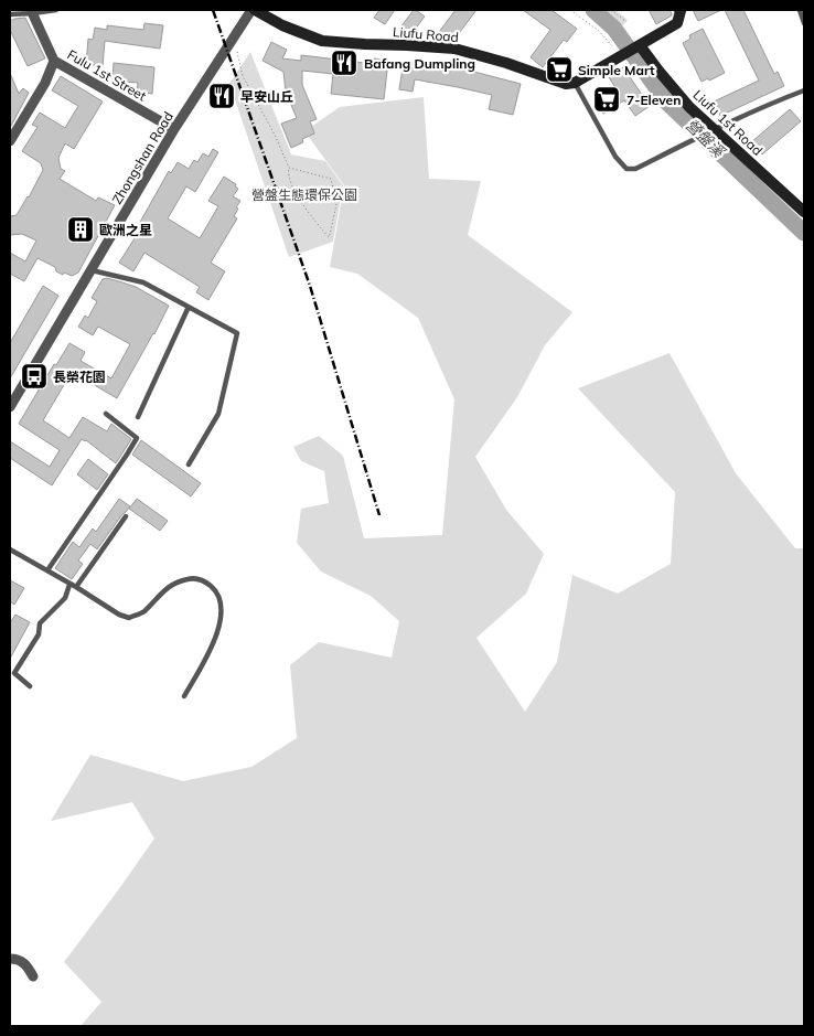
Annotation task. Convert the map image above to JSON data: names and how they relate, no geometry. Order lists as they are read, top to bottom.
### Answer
{
  "streets": {
    "street": [
      "Liufu Road",
      "Fulu 1st Street",
      "Liufu 1st Road",
      "Zhongshan Road"
    ]
  },
  "crossings": [
    ["Liufu Road", "Zhongshan Road"],
    ["Fulu 1st Street", "Zhongshan Road"]
  ],
  "water": ["營盤溪"],
  "parks": ["營盤生態環保公園"],
  "places": {
    "restaurant": ["Bafang Dumpling", "早安山丘"],
    "supermarket": ["Simple Mart", "7-Eleven"],
    "building": ["歐洲之星"],
    "bus stop": ["長榮花園"]
  }
}
